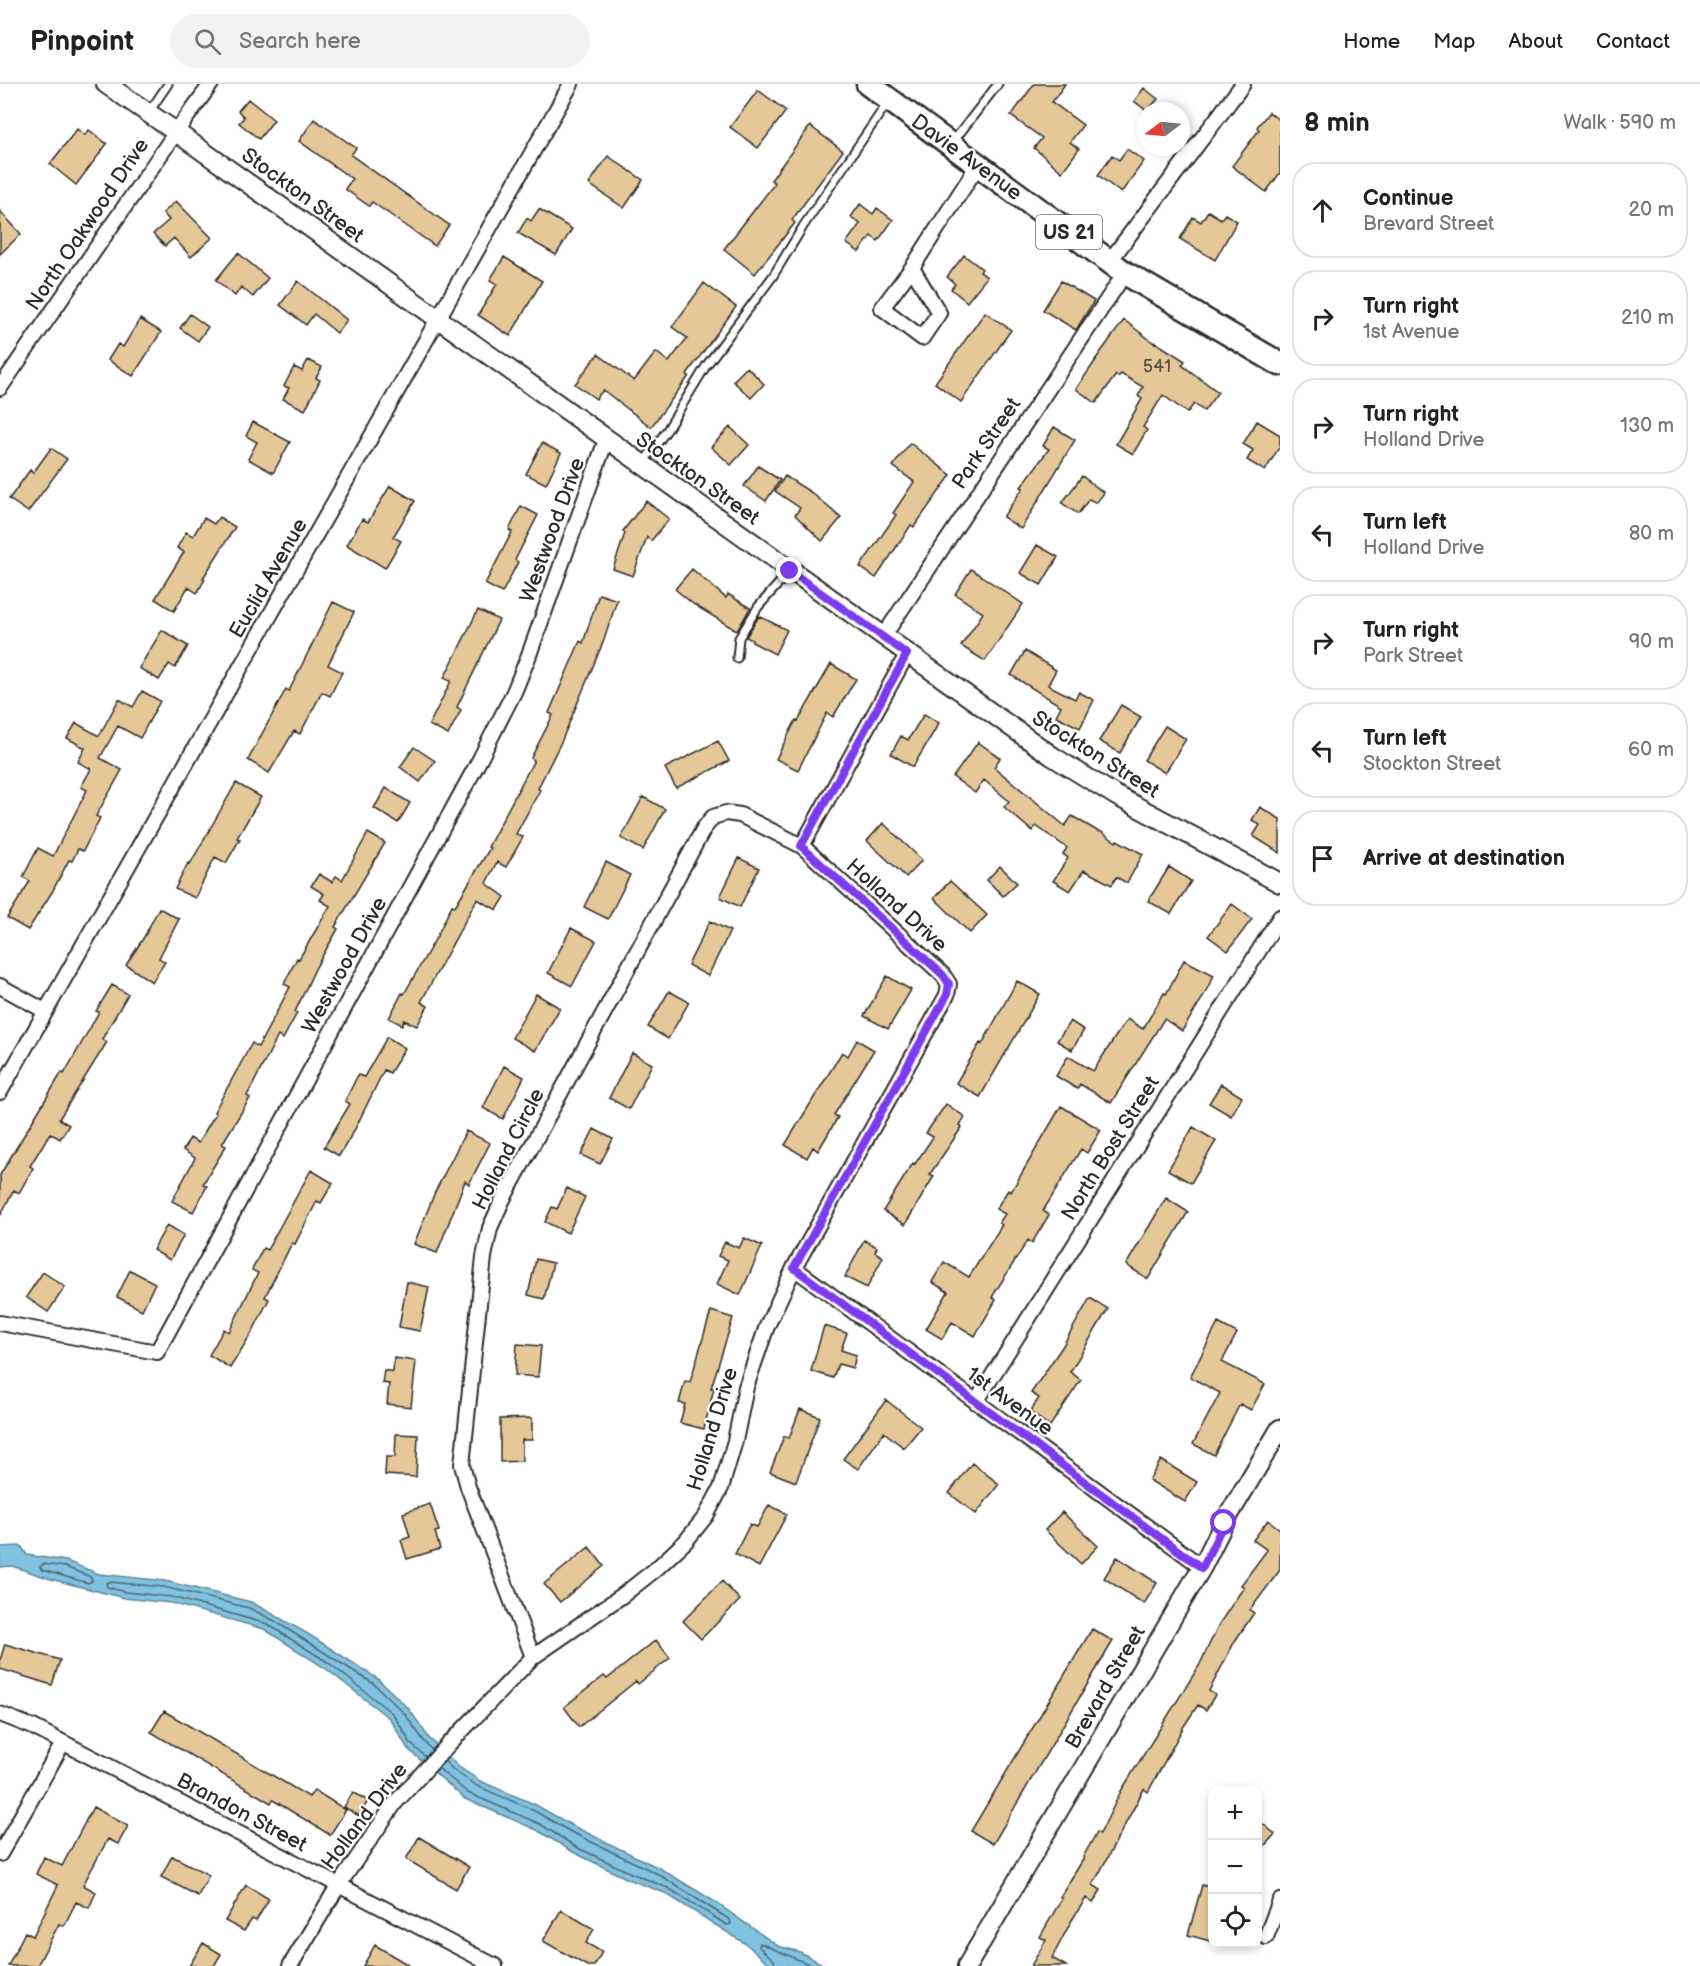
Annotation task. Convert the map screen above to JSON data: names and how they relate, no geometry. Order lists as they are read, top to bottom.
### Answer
{
  "streets": {
    "main road": ["Davie Avenue", "US 21"],
    "street": [
      "Stockton Street",
      "North Oakwood Drive",
      "Park Street",
      "Westwood Drive",
      "Euclid Avenue",
      "Holland Drive",
      "North Bost Street",
      "Holland Circle",
      "1st Avenue",
      "Brevard Street",
      "Brandon Street"
    ]
  },
  "crossings": [
    ["Davie Avenue", "Park Street"],
    ["Stockton Street", "North Oakwood Drive"],
    ["Stockton Street", "Park Street"],
    ["Stockton Street", "Westwood Drive"],
    ["Stockton Street", "Euclid Avenue"],
    ["Holland Drive", "Holland Circle"],
    ["Holland Drive", "1st Avenue"],
    ["Holland Drive", "Brandon Street"],
    ["North Bost Street", "1st Avenue"],
    ["1st Avenue", "Brevard Street"]
  ],
  "house_numbers": ["541"],
  "north": "left",
  "page": {
    "header": "Pinpoint",
    "search": "Search here",
    "nav": [
      "Home",
      "Map",
      "About",
      "Contact"
    ],
    "heading": ["8 min", "Walk · 590 m"],
    "list": [
      ["Continue", "Brevard Street", "20 m"],
      ["Turn right", "1st Avenue", "210 m"],
      ["Turn right", "Holland Drive", "130 m"],
      ["Turn left", "Holland Drive", "80 m"],
      ["Turn right", "Park Street", "90 m"],
      ["Turn left", "Stockton Street", "60 m"],
      "Arrive at destination"
    ],
    "map_buttons": ["+", "−"]
  }
}
